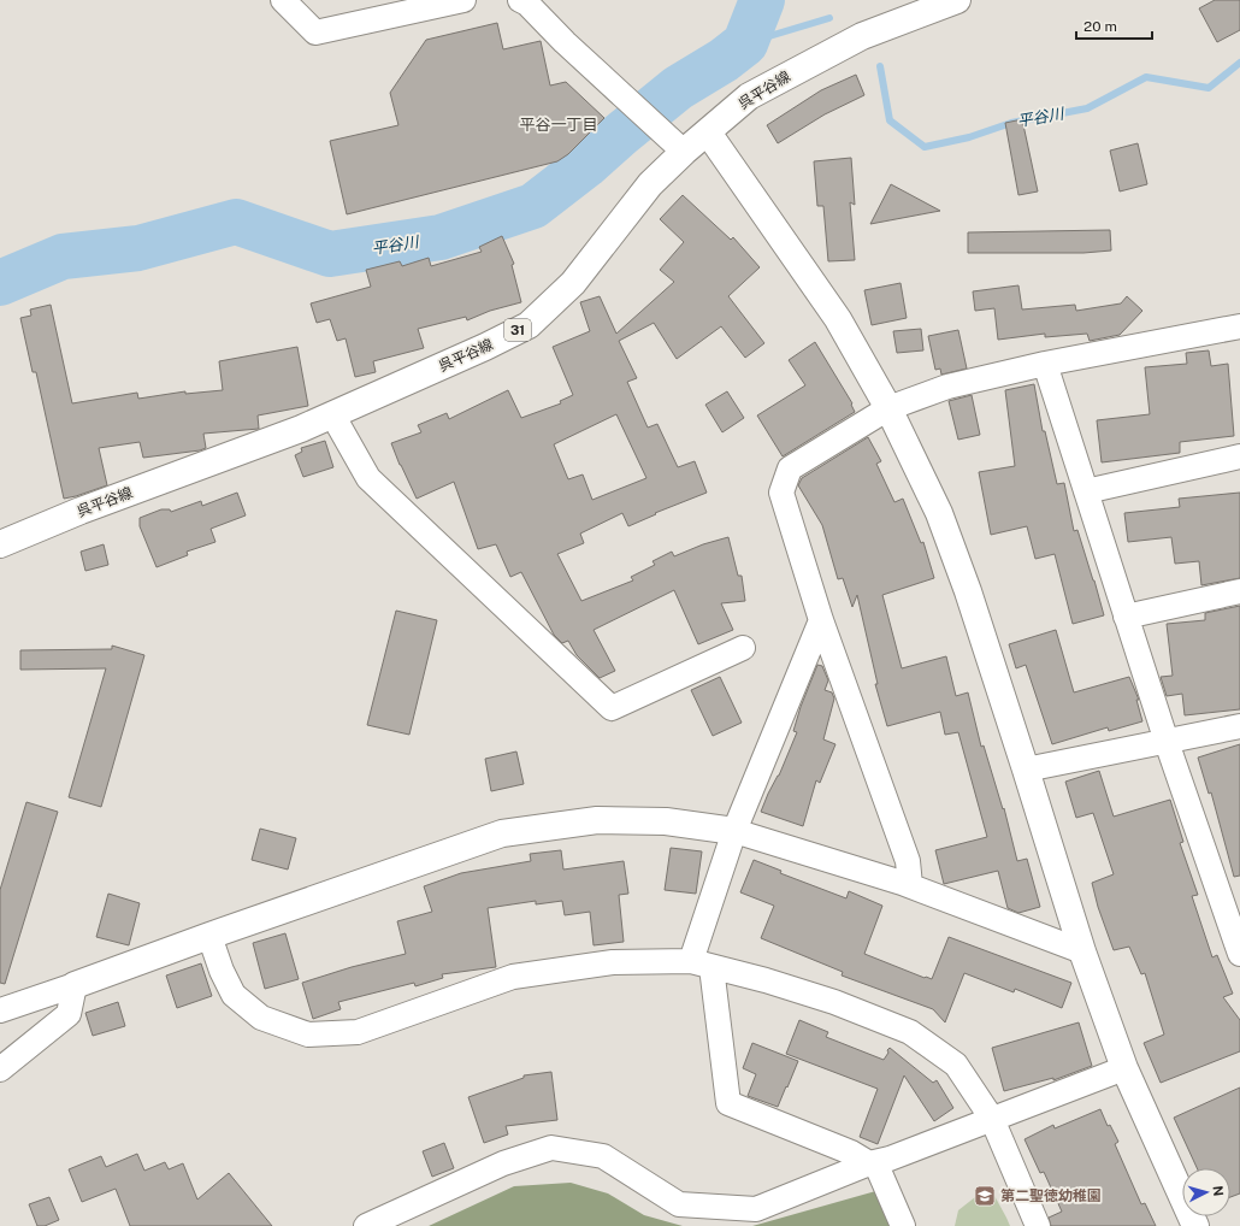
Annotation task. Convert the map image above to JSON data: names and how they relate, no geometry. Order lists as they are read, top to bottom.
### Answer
{
  "streets": {
    "street": ["呉平谷線", "31"]
  },
  "districts": ["平谷一丁目"],
  "water": ["平谷川"],
  "places": {
    "school or university": ["第二聖徳幼稚園"]
  },
  "scale_bar": "20 m",
  "north": "right"
}
